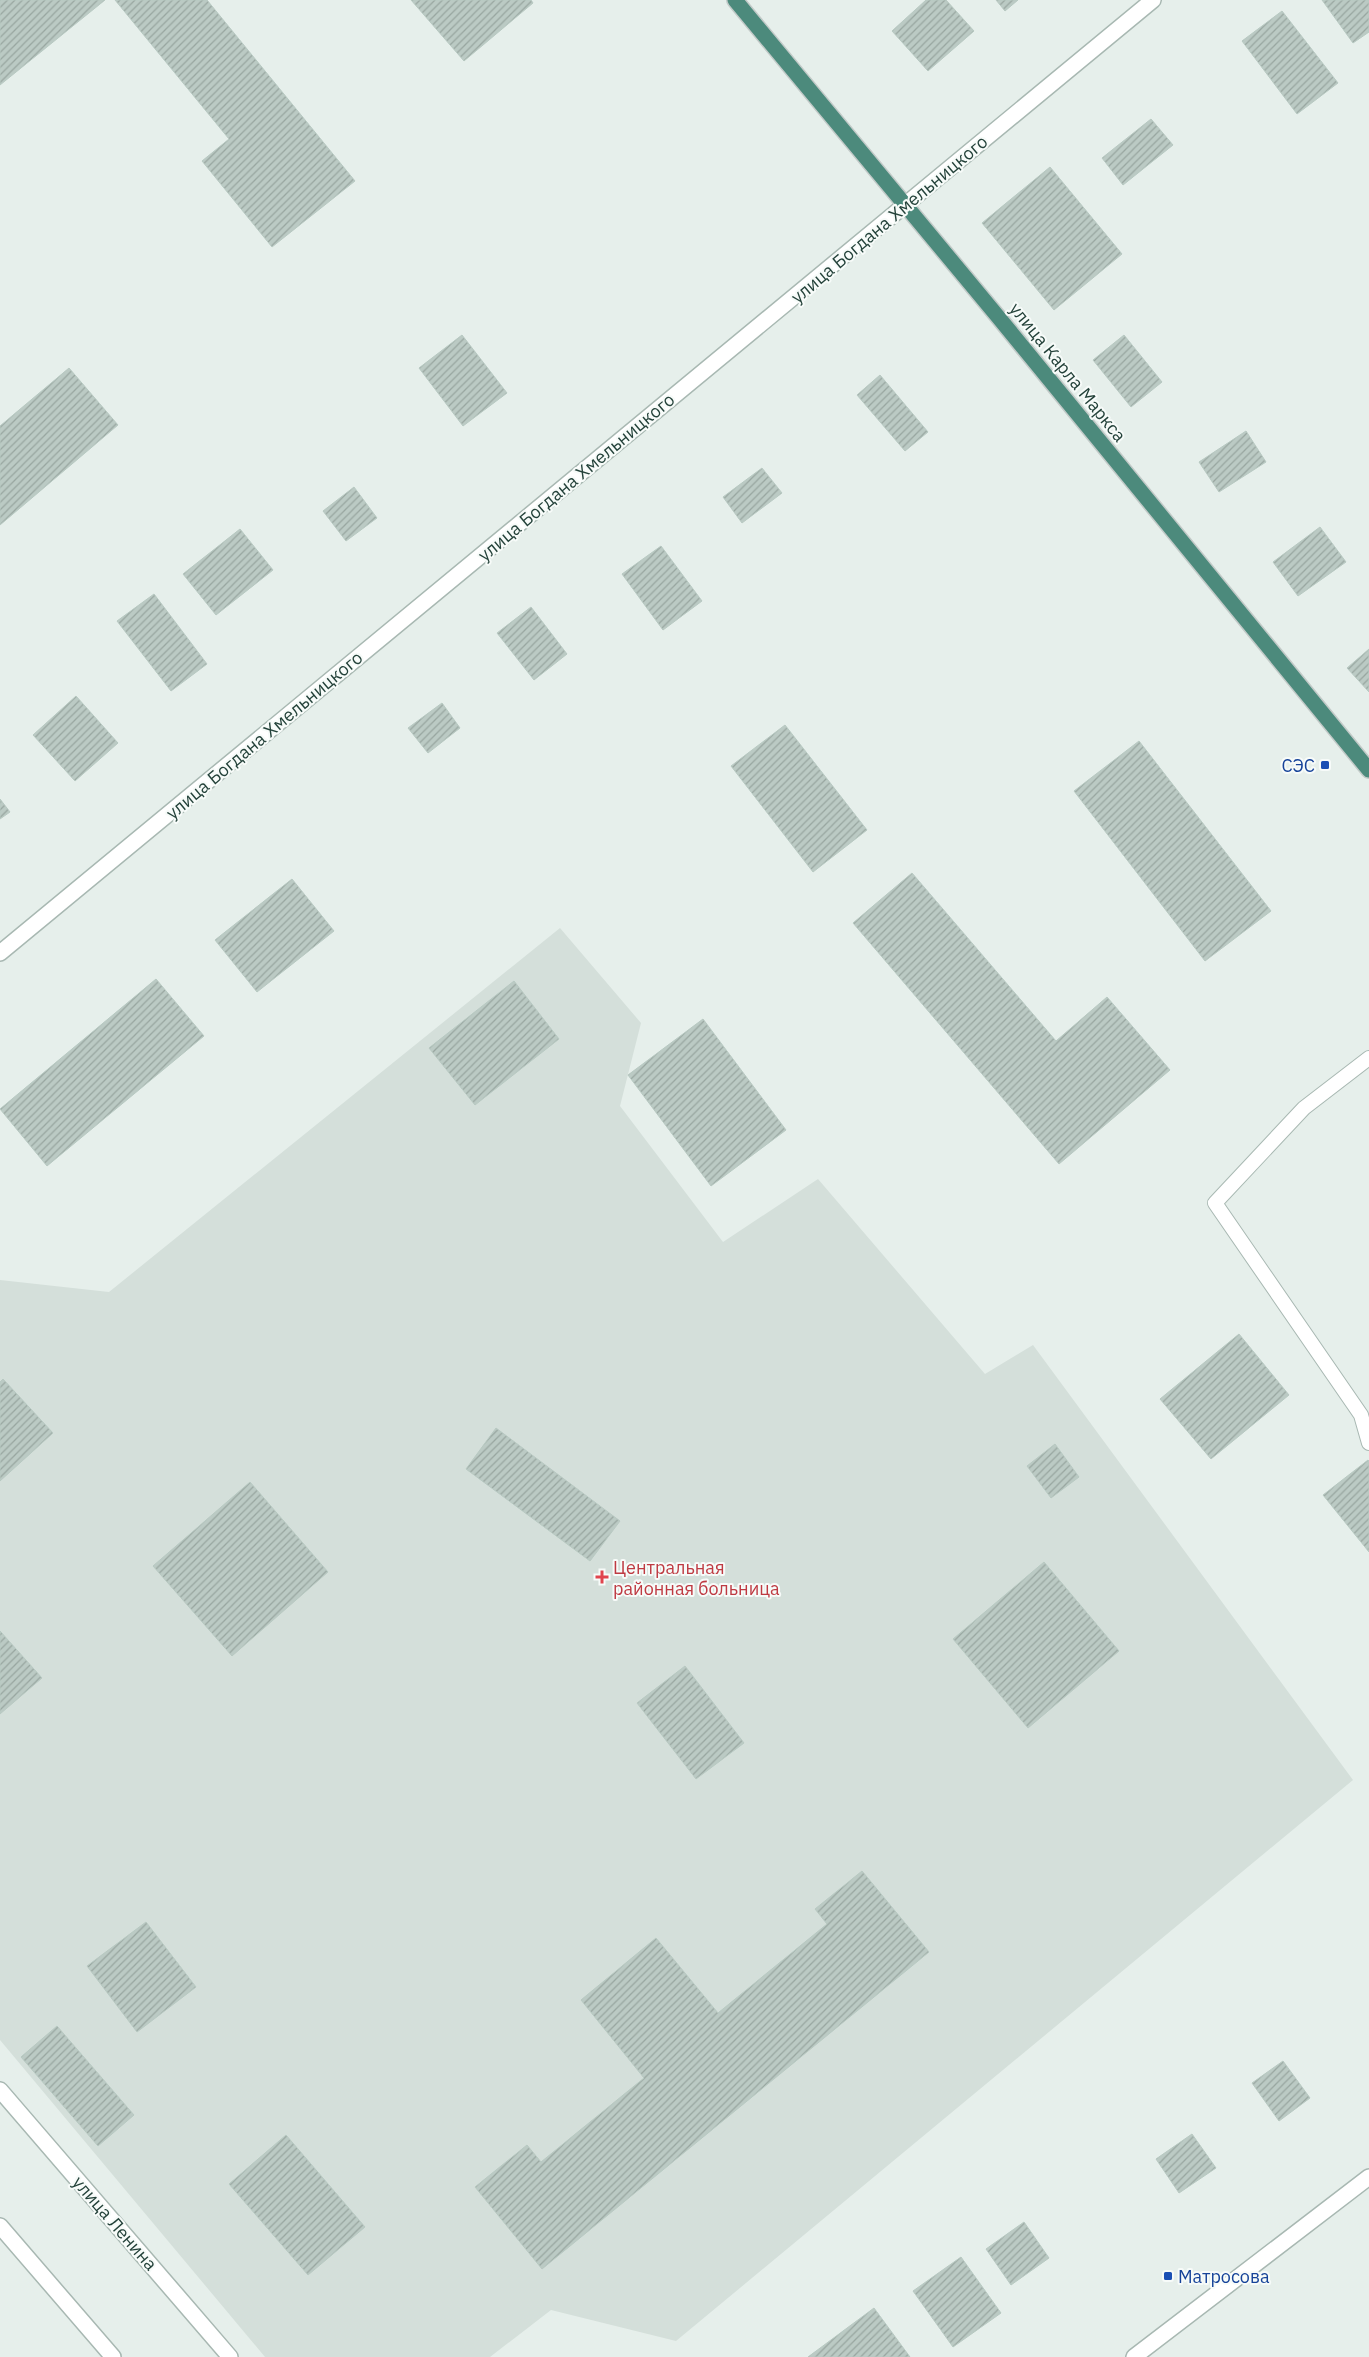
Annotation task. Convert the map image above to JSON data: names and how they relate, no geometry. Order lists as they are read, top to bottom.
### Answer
{
  "streets": {
    "highway": ["улица Карла Маркса"],
    "street": ["улица Богдана Хмельницкого", "улица Ленина"]
  },
  "crossings": [
    ["улица Богдана Хмельницкого", "улица Карла Маркса"]
  ],
  "places": {
    "transit": ["СЭС", "Матросова"],
    "health": ["Центральная районная больница"]
  }
}
